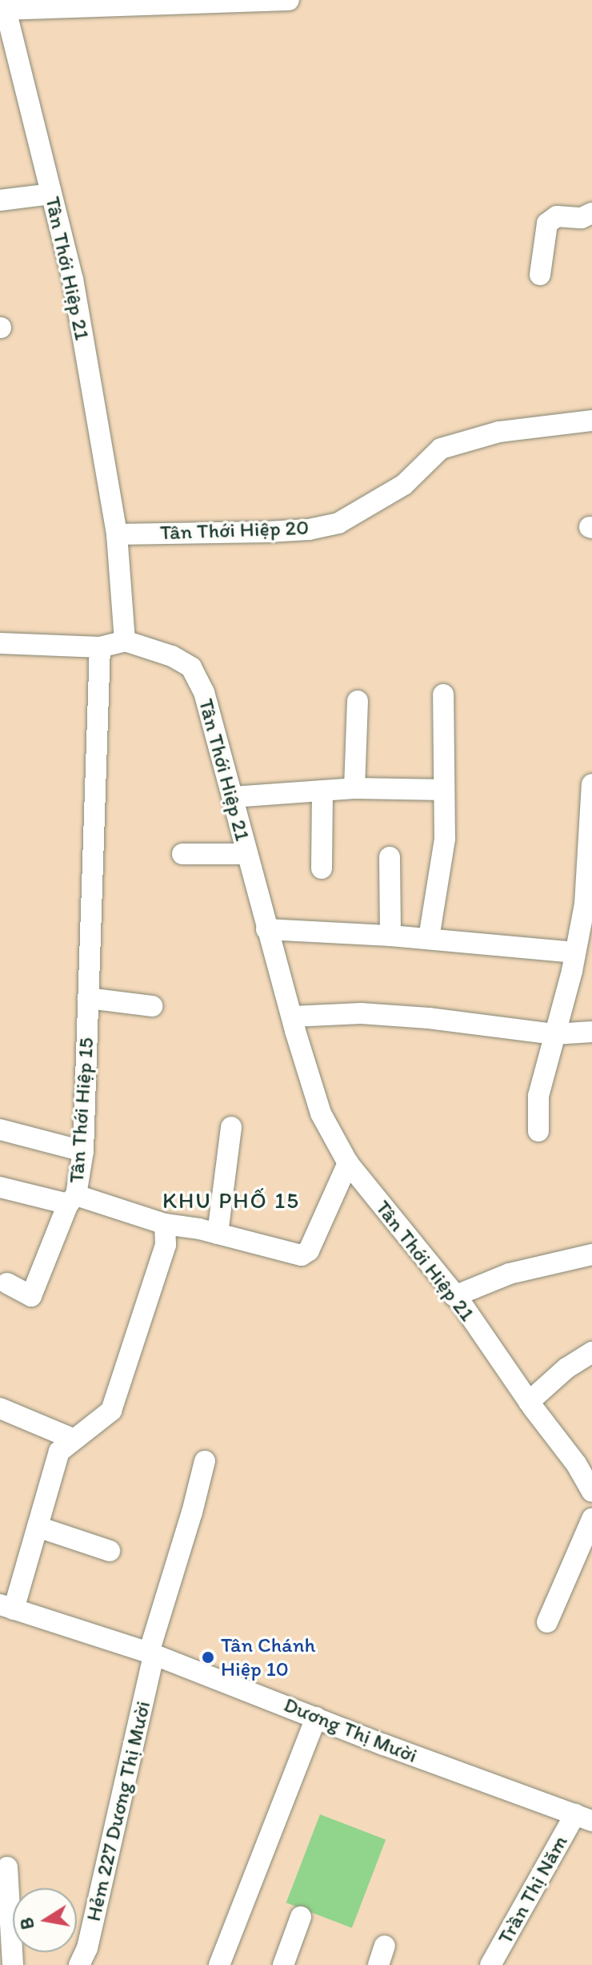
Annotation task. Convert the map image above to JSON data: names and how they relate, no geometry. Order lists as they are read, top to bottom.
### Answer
{
  "streets": {
    "street": [
      "Tân Thới Hiệp 21",
      "Tân Thới Hiệp 20",
      "Tân Thới Hiệp 15",
      "Dương Thị Mười",
      "Hẻm 227 Dương Thị Mười",
      "Trần Thị Năm"
    ]
  },
  "crossings": [
    ["Tân Thới Hiệp 21", "Tân Thới Hiệp 20"],
    ["Tân Thới Hiệp 21", "Tân Thới Hiệp 15"],
    ["Dương Thị Mười", "Hẻm 227 Dương Thị Mười"],
    ["Dương Thị Mười", "Trần Thị Năm"]
  ],
  "districts": ["KHU PHỐ 15"],
  "places": ["Tân Chánh Hiệp 10"],
  "north": "left"
}
